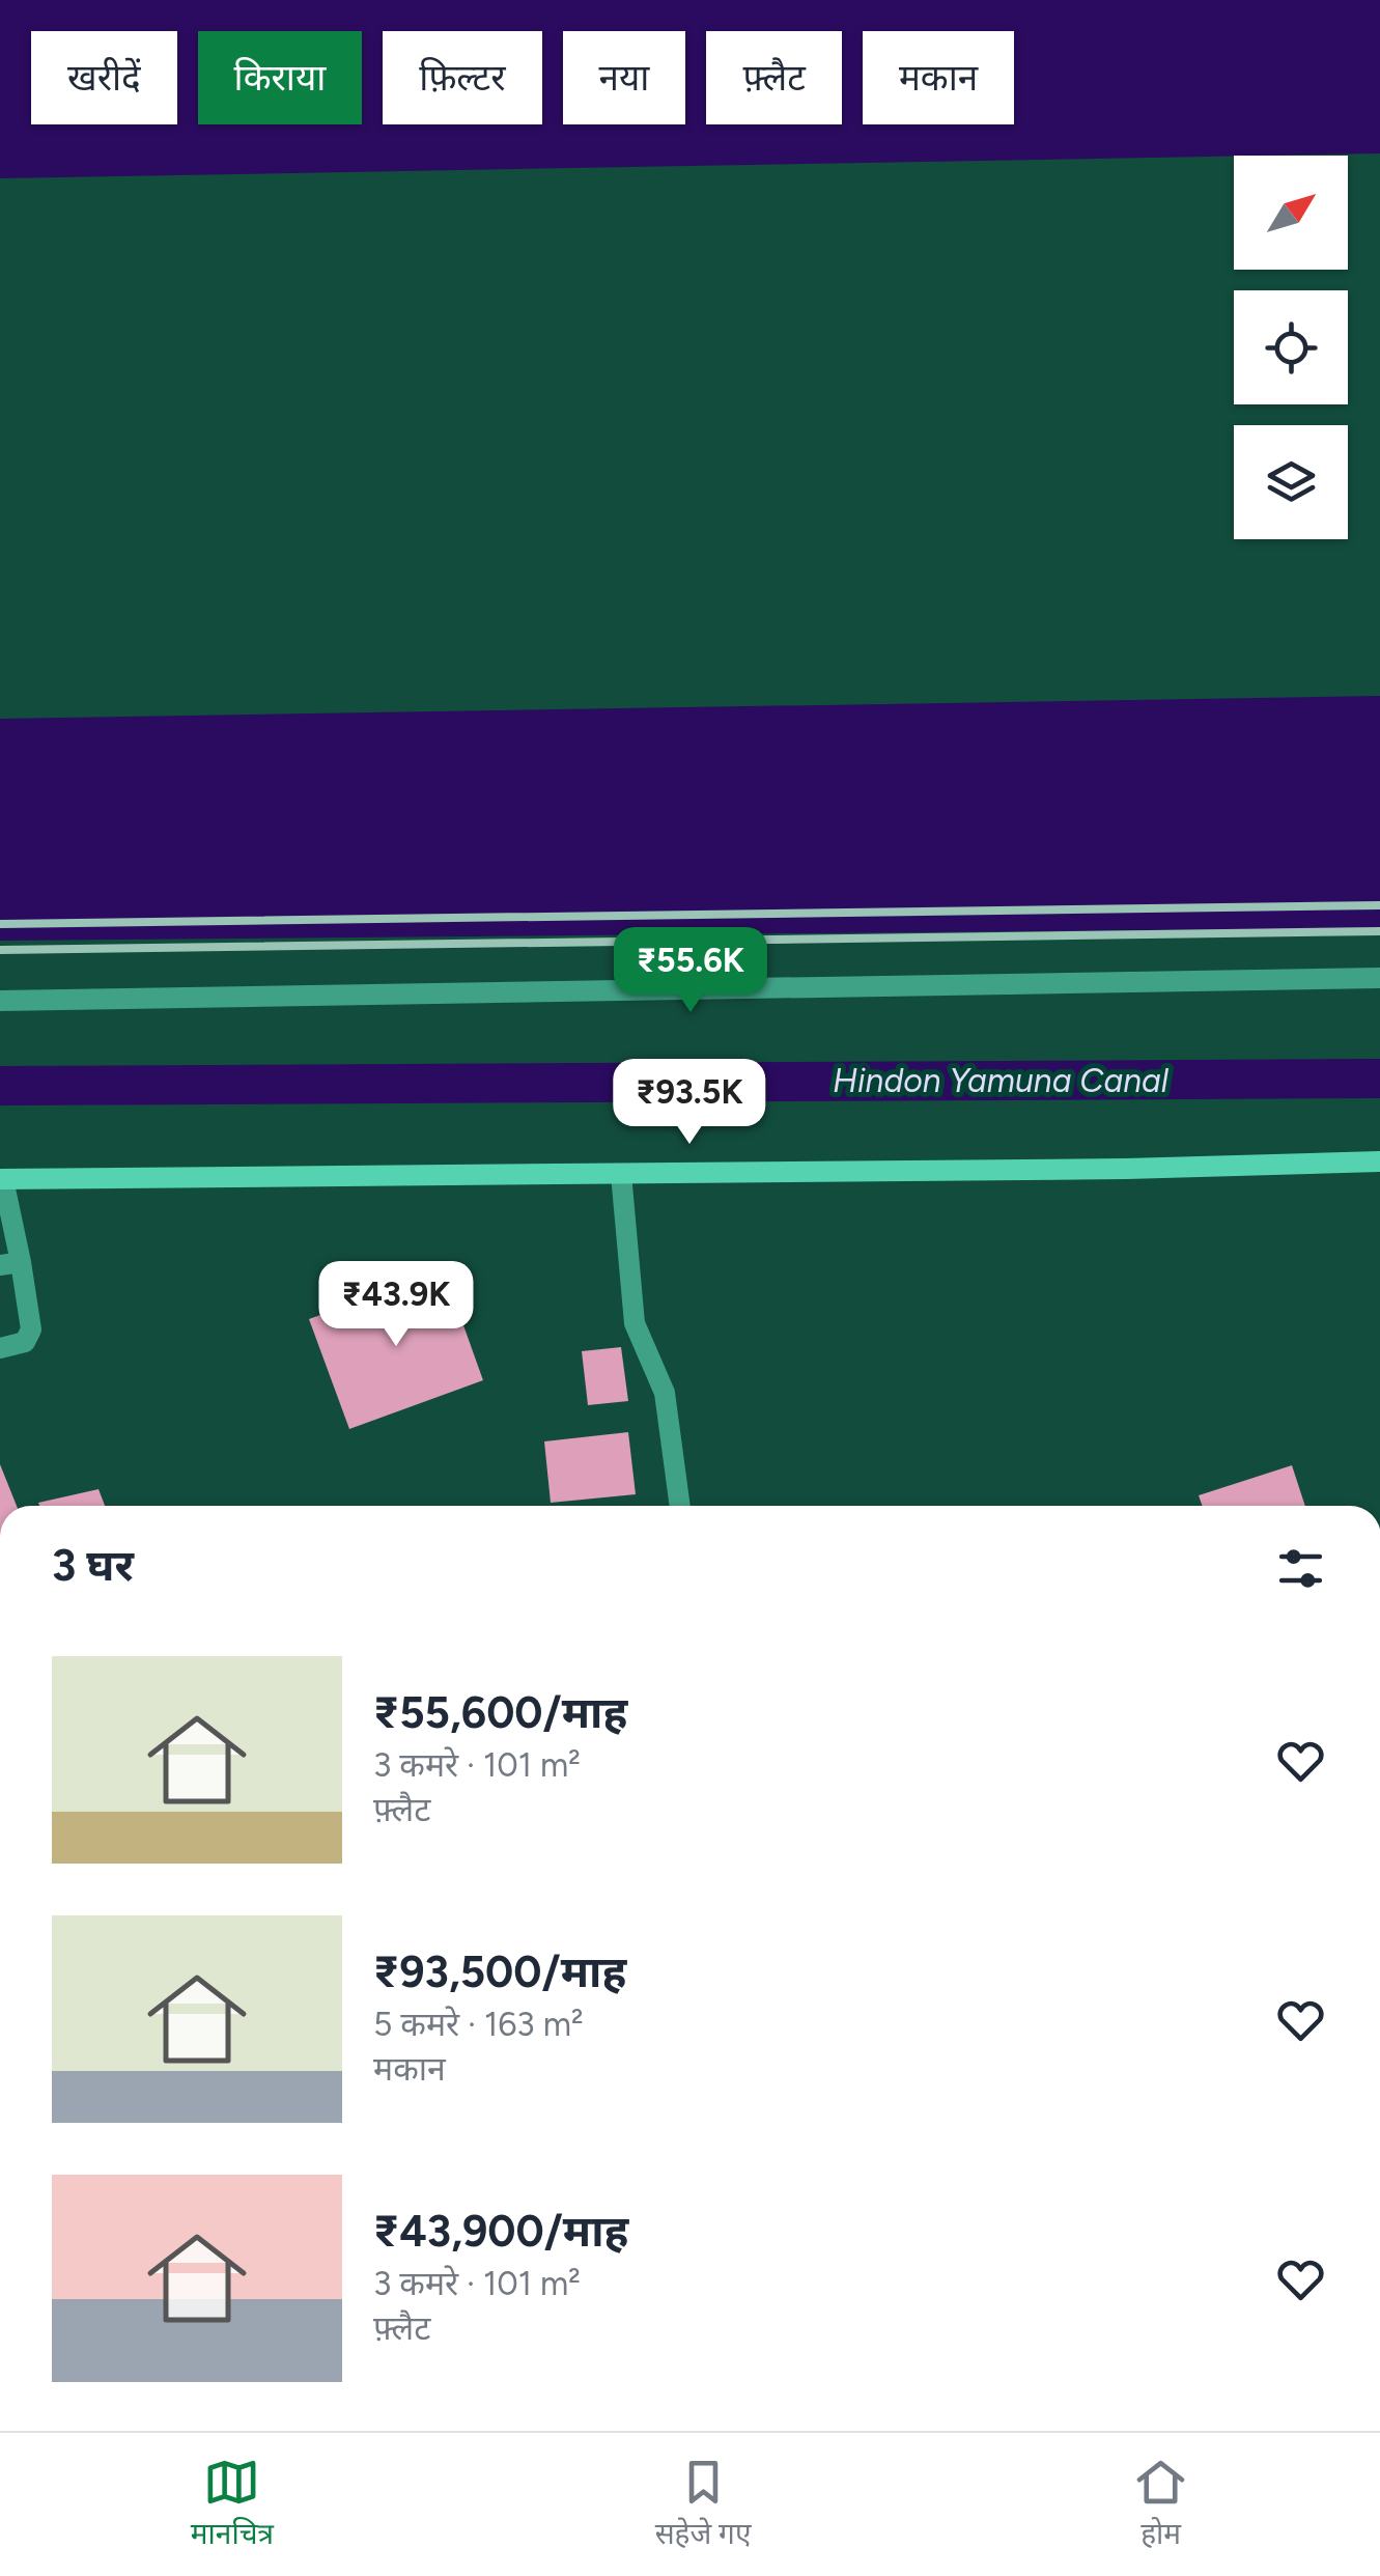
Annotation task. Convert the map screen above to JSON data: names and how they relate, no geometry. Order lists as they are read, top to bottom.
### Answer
{
  "water": ["Hindon Yamuna Canal"],
  "north": "top right",
  "page": {
    "chip": [
      "खरीदें",
      "किराया",
      "फ़िल्टर",
      "नया",
      "फ़्लैट",
      "मकान"
    ],
    "price": ["₹55.6K", "₹93.5K", "₹43.9K"],
    "heading": "3 घर",
    "list": [
      {
        "name": "₹55,600/माह",
        "note": "3 कमरे · 101 m² · फ़्लैट"
      },
      {
        "name": "₹93,500/माह",
        "note": "5 कमरे · 163 m² · मकान"
      },
      {
        "name": "₹43,900/माह",
        "note": "3 कमरे · 101 m² · फ़्लैट"
      }
    ],
    "tabs": ["मानचित्र", "सहेजे गए", "होम"]
  }
}
